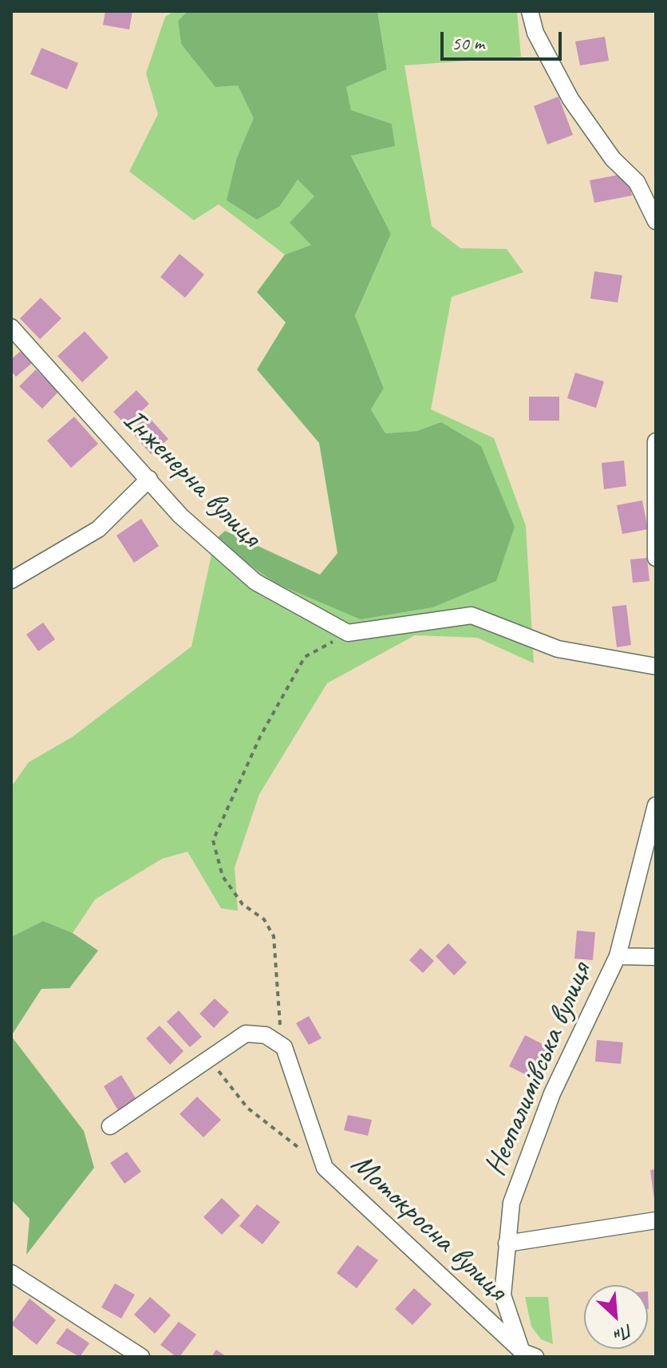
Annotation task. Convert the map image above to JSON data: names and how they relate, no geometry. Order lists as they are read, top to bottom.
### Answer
{
  "streets": {
    "street": ["Інженерна вулиця", "Неопалимівська вулиця", "Мотокросна вулиця"]
  },
  "crossings": [
    ["Неопалимівська вулиця", "Мотокросна вулиця"]
  ],
  "scale_bar": "50 m",
  "north": "bottom right"
}
